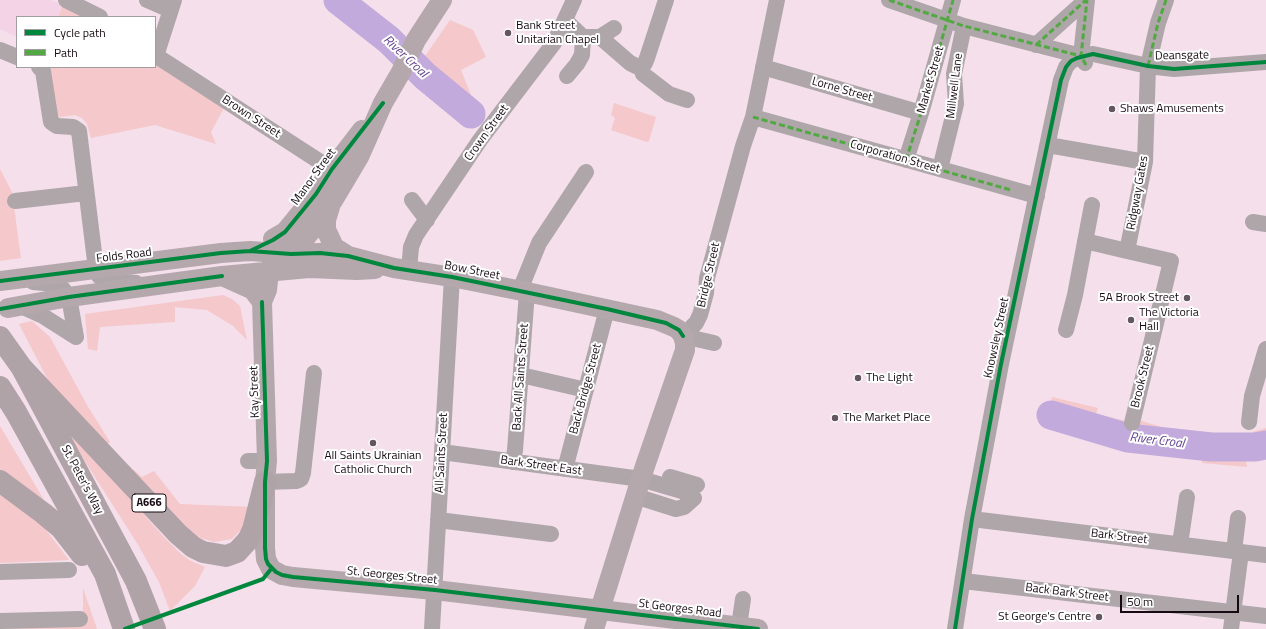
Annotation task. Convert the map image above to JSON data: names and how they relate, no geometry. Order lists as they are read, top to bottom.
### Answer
{
  "streets": {
    "highway": ["St. Peter's Way", "A666"],
    "main road": [
      "Manor Street",
      "Folds Road",
      "Bow Street",
      "Kay Street",
      "St. Georges Street",
      "St Georges Road"
    ],
    "street": [
      "Deansgate",
      "Market Street",
      "Millwell Lane",
      "Lorne Street",
      "Brown Street",
      "Crown Street",
      "Corporation Street",
      "Ridgway Gates",
      "Bridge Street",
      "Knowsley Street",
      "Back All Saints Street",
      "Brook Street",
      "Back Bridge Street",
      "All Saints Street",
      "Bark Street East",
      "Bark Street",
      "Back Bark Street"
    ]
  },
  "crossings": [
    ["Deansgate", "Market Street"],
    ["Deansgate", "Millwell Lane"],
    ["Deansgate", "Ridgway Gates"],
    ["Deansgate", "Knowsley Street"],
    ["Market Street", "Lorne Street"],
    ["Market Street", "Corporation Street"],
    ["Millwell Lane", "Corporation Street"],
    ["Lorne Street", "Bridge Street"],
    ["Brown Street", "Manor Street"],
    ["Crown Street", "Bow Street"],
    ["Corporation Street", "Bridge Street"],
    ["Corporation Street", "Knowsley Street"],
    ["Manor Street", "Folds Road"],
    ["Manor Street", "Bow Street"],
    ["Manor Street", "Kay Street"],
    ["Ridgway Gates", "Brook Street"],
    ["Folds Road", "Bow Street"],
    ["Bow Street", "Bridge Street"],
    ["Bow Street", "Back All Saints Street"],
    ["Bow Street", "Back Bridge Street"],
    ["Bow Street", "Kay Street"],
    ["Bow Street", "All Saints Street"],
    ["Knowsley Street", "Bark Street"],
    ["Knowsley Street", "Back Bark Street"],
    ["Back All Saints Street", "Bark Street East"],
    ["Back Bridge Street", "Bark Street East"],
    ["Kay Street", "A666"],
    ["Kay Street", "St. Georges Street"],
    ["All Saints Street", "Bark Street East"],
    ["All Saints Street", "St. Georges Street"],
    ["St. Peter's Way", "A666"],
    ["A666", "St. Georges Street"],
    ["St. Georges Street", "St Georges Road"]
  ],
  "water": ["River Croal"],
  "places": [
    "Bank Street Unitarian Chapel",
    "Shaws Amusements",
    "5A Brook Street",
    "The Victoria Hall",
    "The Light",
    "The Market Place",
    "All Saints Ukrainian Catholic Church",
    "St George's Centre"
  ],
  "legend": ["Cycle path", "Path"],
  "scale_bar": "50 m"
}
